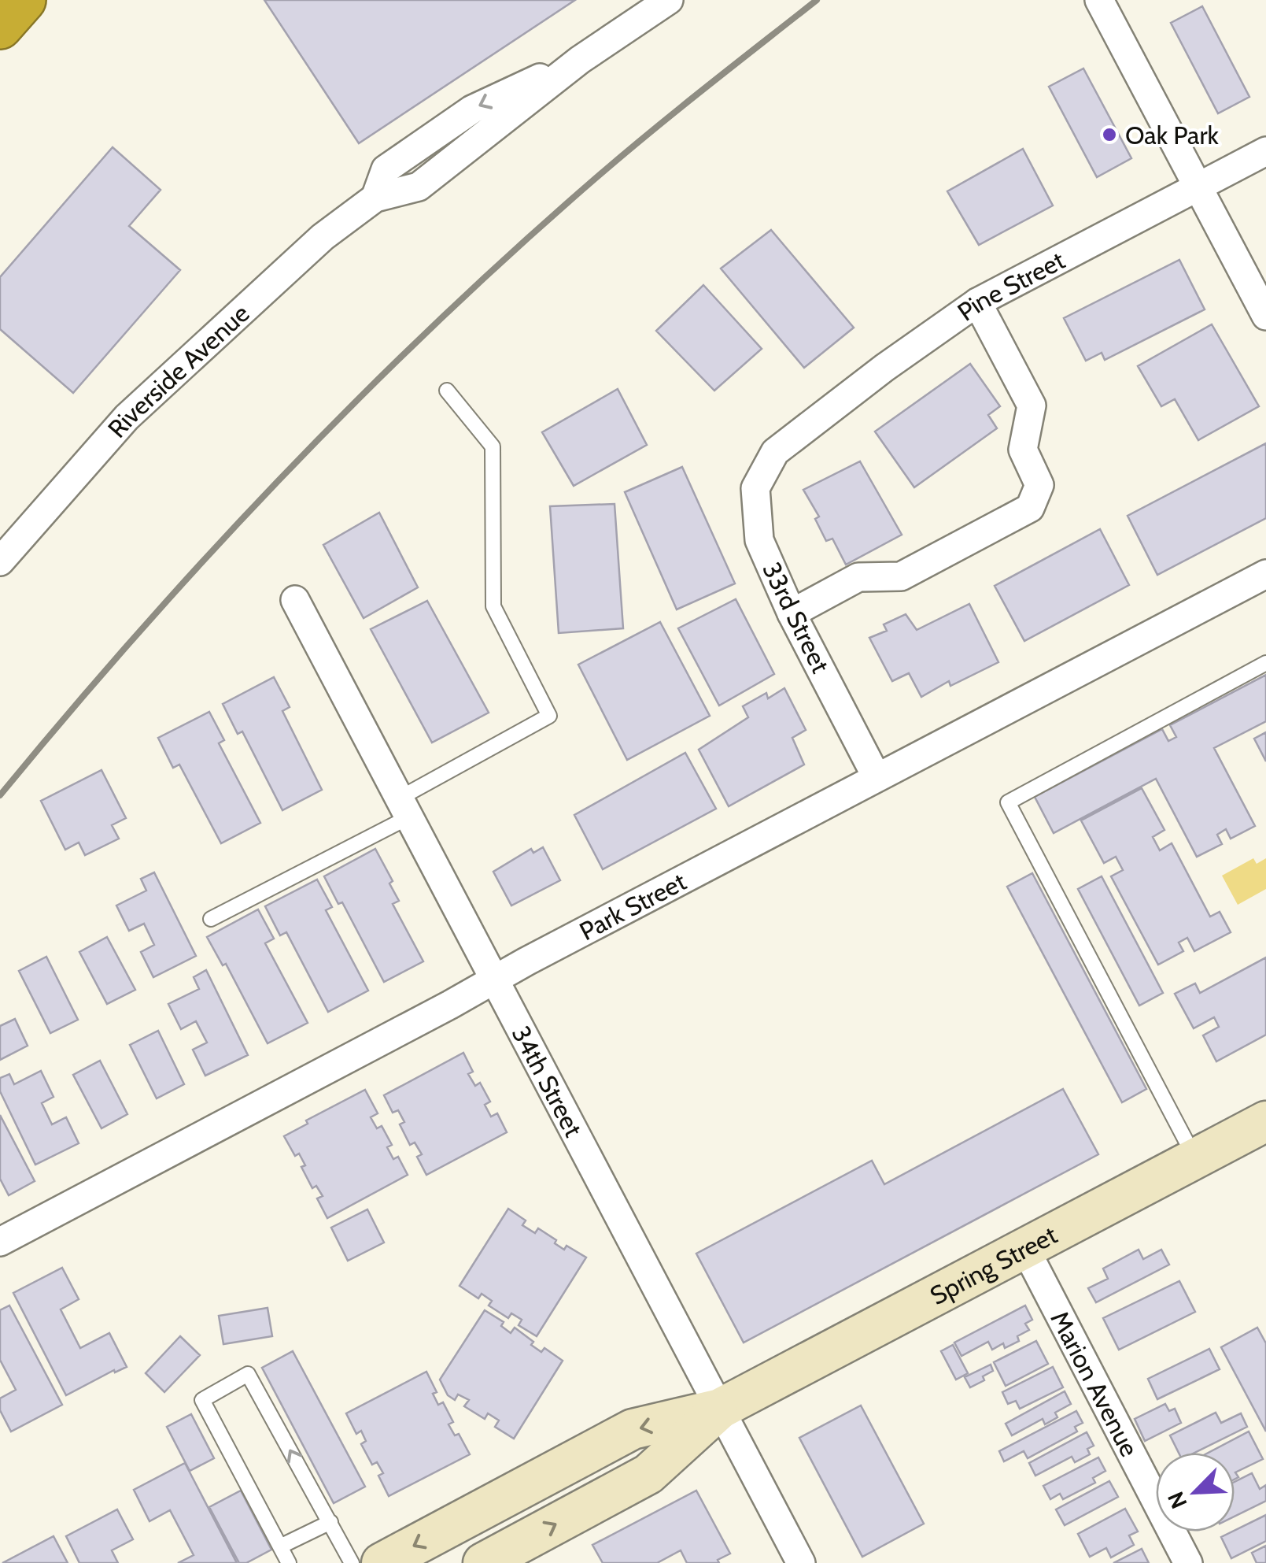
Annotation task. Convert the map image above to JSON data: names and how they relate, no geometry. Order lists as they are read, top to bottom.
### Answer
{
  "streets": {
    "main road": ["Spring Street"],
    "street": [
      "Pine Street",
      "Riverside Avenue",
      "33rd Street",
      "Park Street",
      "34th Street",
      "Marion Avenue"
    ]
  },
  "crossings": [
    ["Pine Street", "33rd Street"],
    ["33rd Street", "Park Street"],
    ["Park Street", "34th Street"],
    ["34th Street", "Spring Street"],
    ["Spring Street", "Marion Avenue"]
  ],
  "places": ["Oak Park"],
  "north": "bottom left"
}
